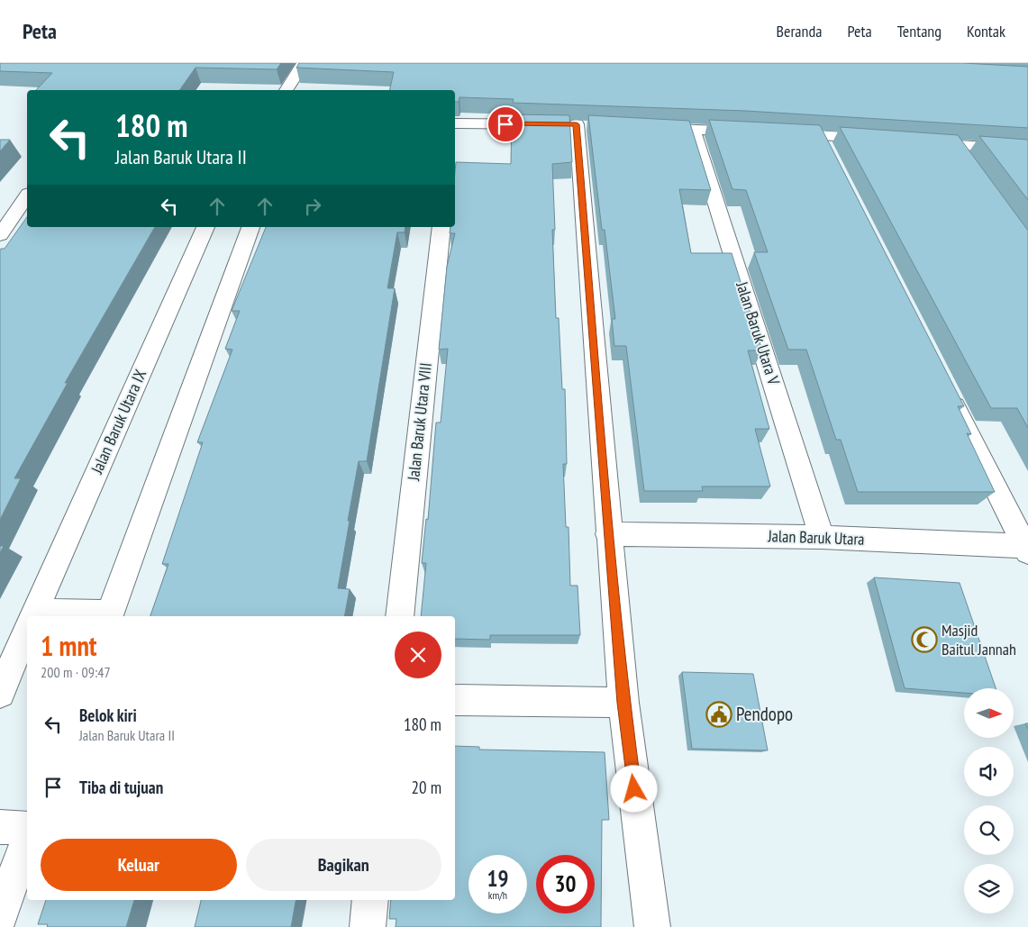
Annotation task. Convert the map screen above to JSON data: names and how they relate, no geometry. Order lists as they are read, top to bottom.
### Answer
{
  "streets": {
    "street": [
      "Jalan Baruk Utara V",
      "Jalan Baruk Utara IX",
      "Jalan Baruk Utara VIII",
      "Jalan Baruk Utara"
    ]
  },
  "crossings": [
    ["Jalan Baruk Utara V", "Jalan Baruk Utara"]
  ],
  "places": {
    "mosque": ["Masjid Baitul Jannah"],
    "public building": ["Pendopo"]
  },
  "north": "right",
  "page": {
    "header": "Peta",
    "nav": [
      "Beranda",
      "Peta",
      "Tentang",
      "Kontak"
    ],
    "turn": ["180 m", "Jalan Baruk Utara II"],
    "heading": ["1 mnt", "200 m · 09:47"],
    "list": [
      {
        "name": "Belok kiri",
        "note": "Jalan Baruk Utara II",
        "value": "180 m"
      },
      {
        "name": "Tiba di tujuan",
        "value": "20 m"
      }
    ],
    "buttons": ["Keluar", "Bagikan"],
    "speed": "19 km/h",
    "limit": "30"
  }
}
